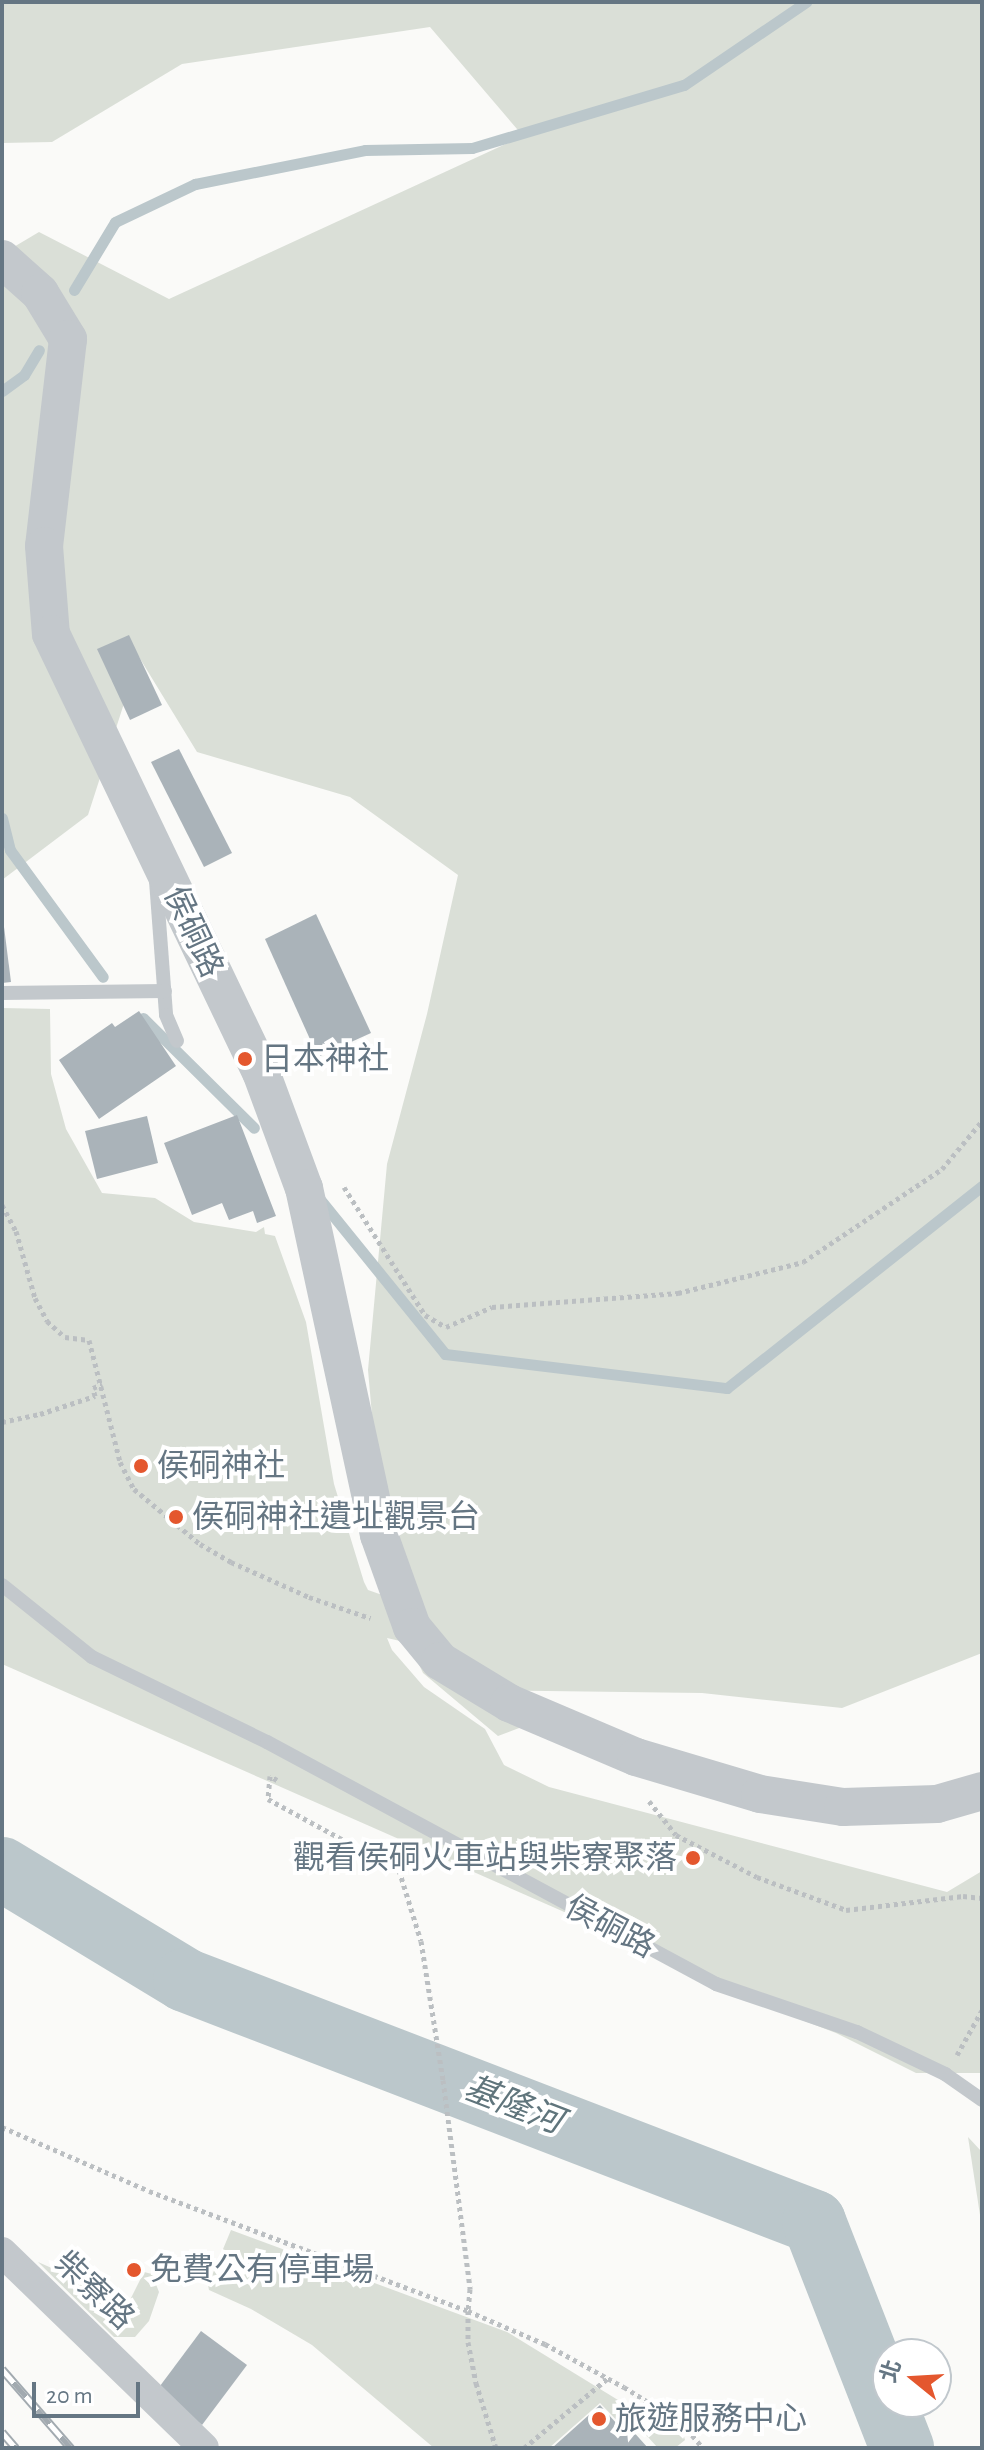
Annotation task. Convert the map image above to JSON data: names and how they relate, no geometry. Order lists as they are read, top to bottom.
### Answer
{
  "streets": {
    "street": ["侯硐路", "柴寮路"]
  },
  "water": ["基隆河"],
  "places": [
    "日本神社",
    "侯硐神社",
    "侯硐神社遺址觀景台",
    "觀看侯硐火車站與柴寮聚落",
    "免費公有停車場",
    "旅遊服務中心"
  ],
  "scale_bar": "20 m",
  "north": "left"
}
